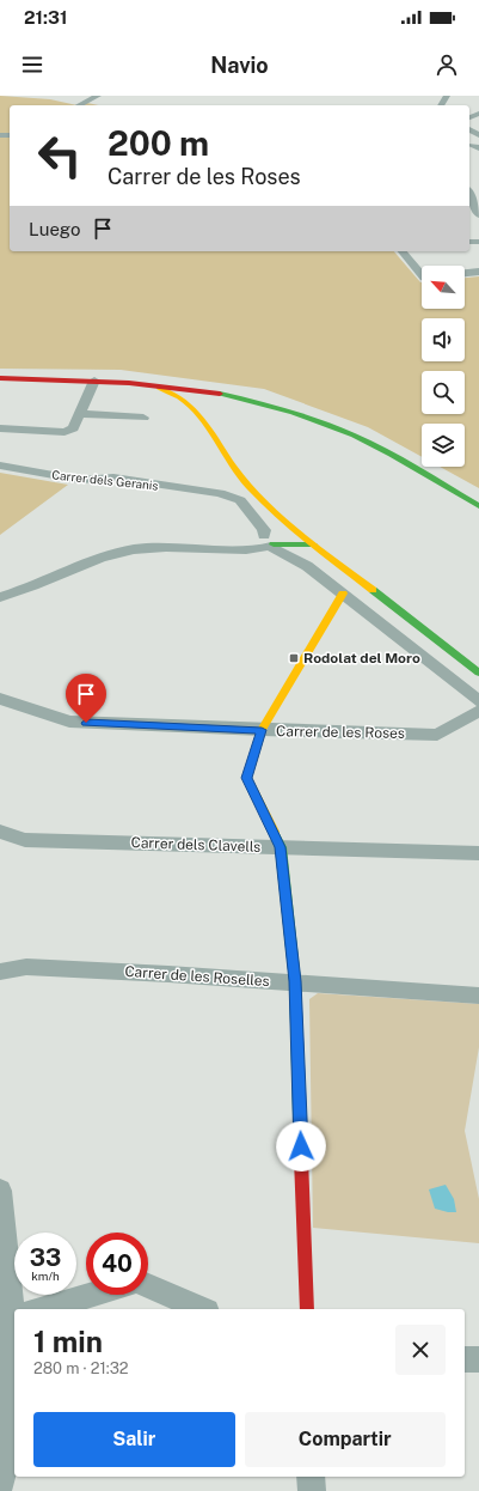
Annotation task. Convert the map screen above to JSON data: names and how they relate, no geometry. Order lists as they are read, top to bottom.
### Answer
{
  "streets": {
    "street": [
      "Carrer dels Geranis",
      "Carrer de les Roses",
      "Carrer dels Clavells",
      "Carrer de les Roselles"
    ]
  },
  "places": {
    "transit": ["Rodolat del Moro"]
  },
  "north": "top left",
  "page": {
    "status": "21:31",
    "header": "Navio",
    "turn": ["200 m", "Carrer de les Roses"],
    "then": "Luego",
    "speed": "33 km/h",
    "limit": "40",
    "heading": ["1 min", "280 m · 21:32"],
    "buttons": ["Salir", "Compartir"]
  }
}
